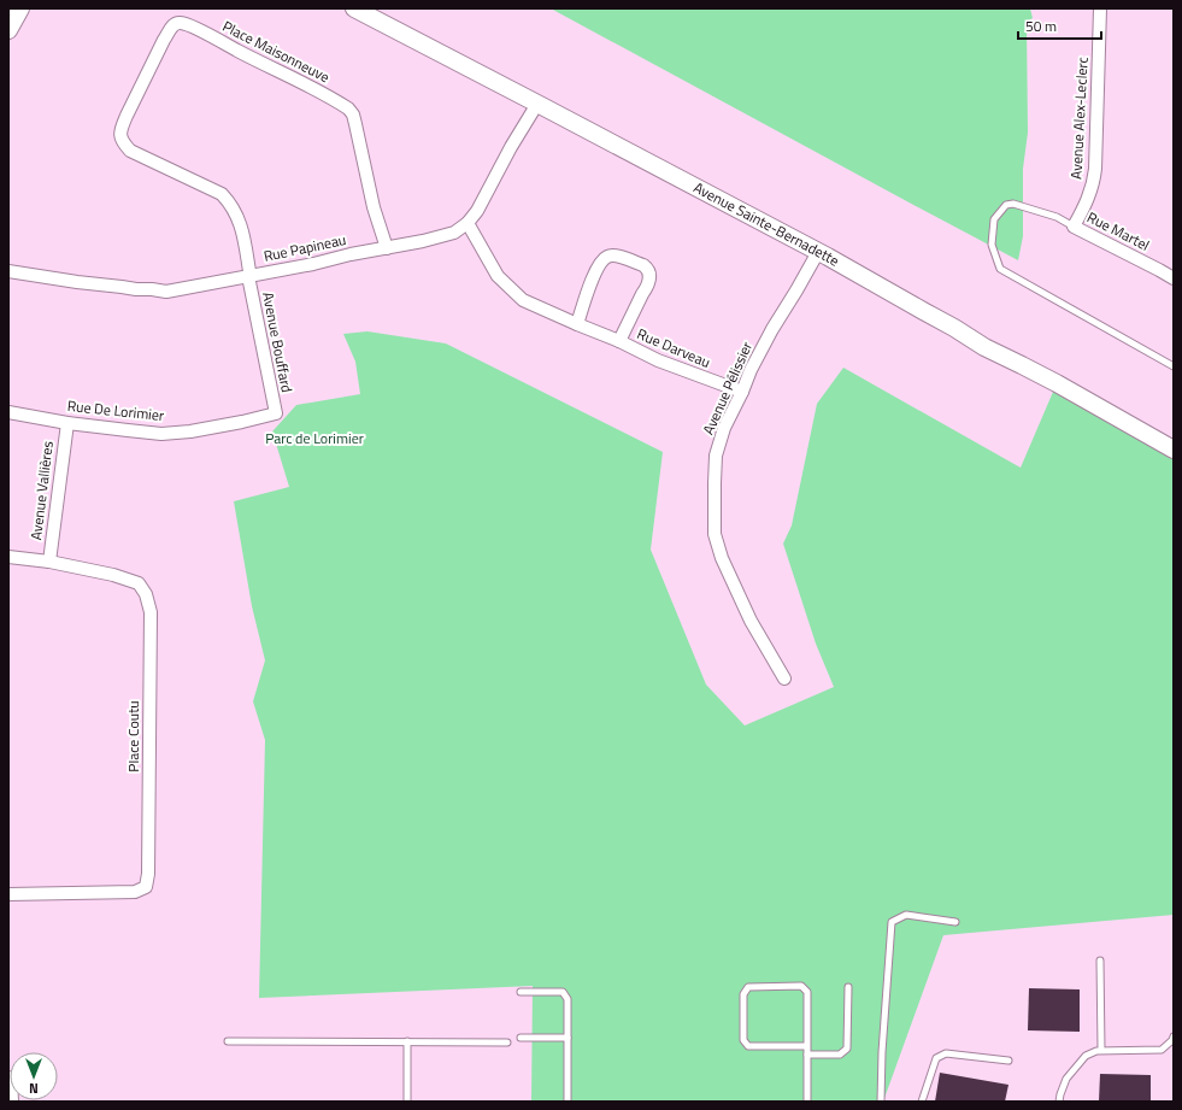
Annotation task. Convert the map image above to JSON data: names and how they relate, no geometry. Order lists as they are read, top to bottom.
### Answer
{
  "streets": {
    "street": [
      "Place Maisonneuve",
      "Avenue Alex-Leclerc",
      "Avenue Sainte-Bernadette",
      "Rue Martel",
      "Rue Papineau",
      "Avenue Bouffard",
      "Rue Darveau",
      "Avenue Pélissier",
      "Rue De Lorimier",
      "Avenue Vallières",
      "Place Coutu"
    ]
  },
  "crossings": [
    ["Place Maisonneuve", "Rue Papineau"],
    ["Place Maisonneuve", "Avenue Bouffard"],
    ["Avenue Alex-Leclerc", "Rue Martel"],
    ["Avenue Sainte-Bernadette", "Rue Papineau"],
    ["Avenue Sainte-Bernadette", "Avenue Pélissier"],
    ["Rue Papineau", "Avenue Bouffard"],
    ["Rue Papineau", "Rue Darveau"],
    ["Avenue Bouffard", "Rue De Lorimier"],
    ["Rue Darveau", "Avenue Pélissier"],
    ["Rue De Lorimier", "Avenue Vallières"],
    ["Avenue Vallières", "Place Coutu"]
  ],
  "parks": ["Parc de Lorimier"],
  "scale_bar": "50 m",
  "north": "bottom"
}
